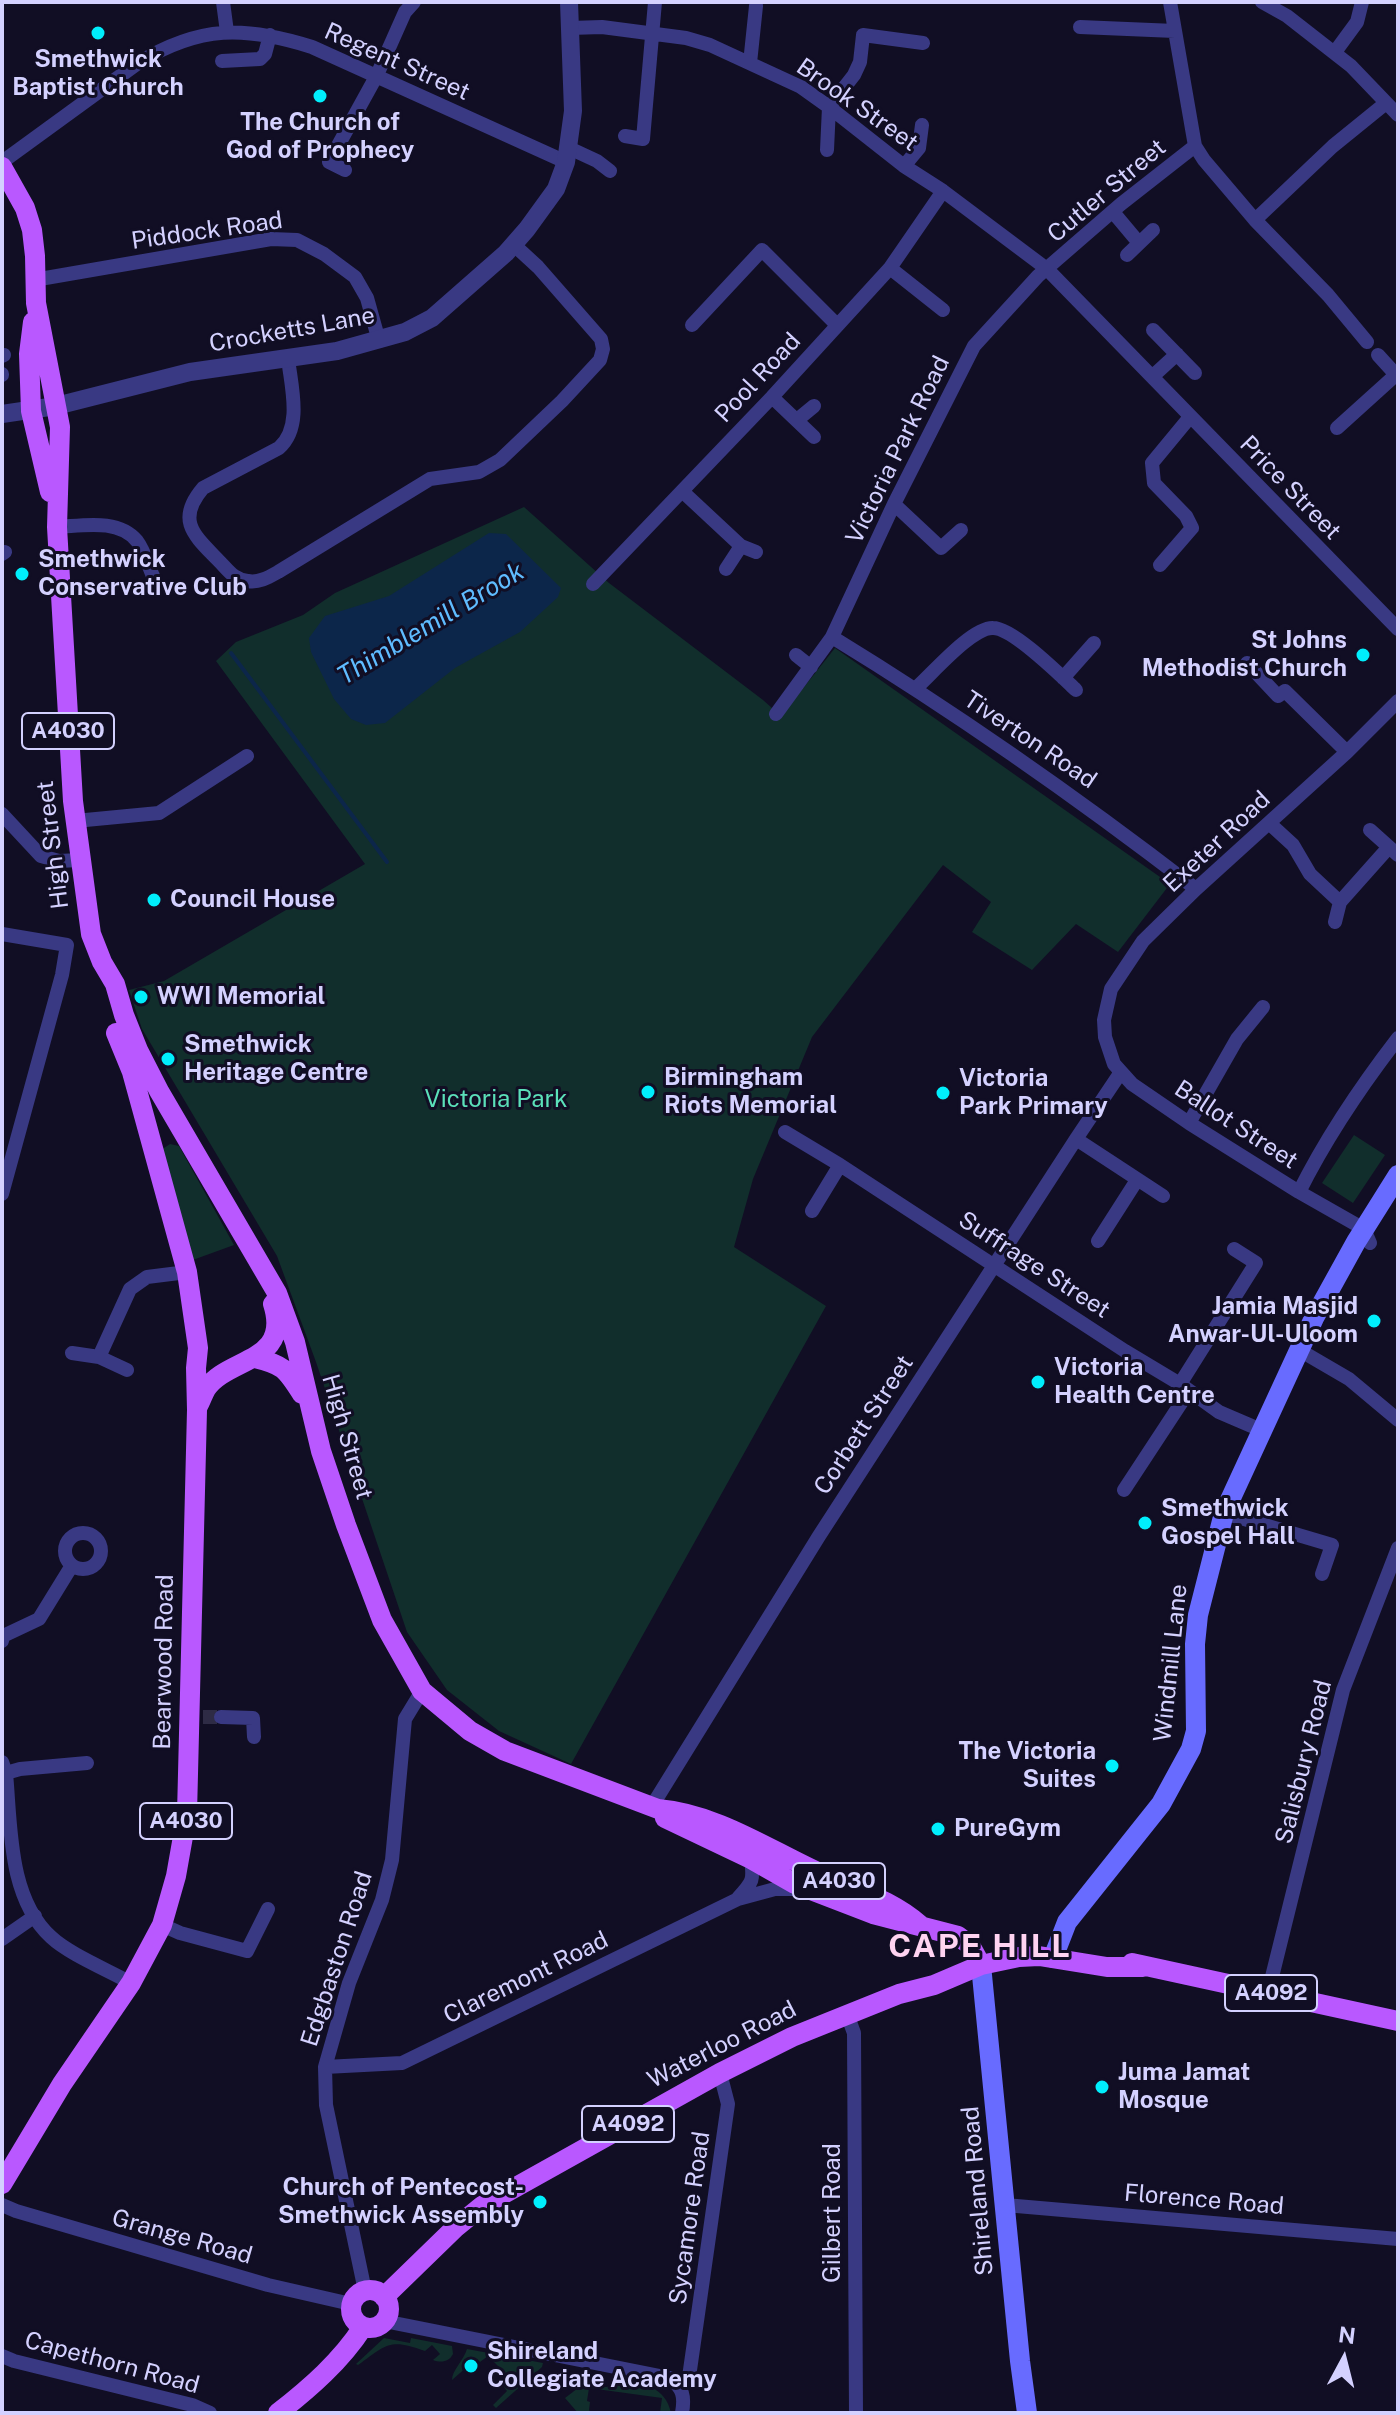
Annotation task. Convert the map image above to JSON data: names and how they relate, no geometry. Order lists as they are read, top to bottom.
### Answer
{
  "streets": {
    "main road": [
      "A4030",
      "High Street",
      "Bearwood Road",
      "Windmill Lane",
      "A4092",
      "Waterloo Road",
      "Shireland Road"
    ],
    "street": [
      "Regent Street",
      "Brook Street",
      "Cutler Street",
      "Piddock Road",
      "Crocketts Lane",
      "Pool Road",
      "Victoria Park Road",
      "Price Street",
      "Tiverton Road",
      "Exeter Road",
      "Ballot Street",
      "Suffrage Street",
      "Corbett Street",
      "Salisbury Road",
      "Edgbaston Road",
      "Claremont Road",
      "Florence Road",
      "Gilbert Road",
      "Sycamore Road",
      "Grange Road",
      "Capethorn Road"
    ]
  },
  "crossings": [
    ["Regent Street", "Crocketts Lane"],
    ["Regent Street", "High Street"],
    ["Brook Street", "Cutler Street"],
    ["Brook Street", "Crocketts Lane"],
    ["Brook Street", "Pool Road"],
    ["Brook Street", "Victoria Park Road"],
    ["Brook Street", "Price Street"],
    ["Cutler Street", "Victoria Park Road"],
    ["Cutler Street", "Price Street"],
    ["Piddock Road", "Crocketts Lane"],
    ["Piddock Road", "High Street"],
    ["Crocketts Lane", "High Street"],
    ["Victoria Park Road", "Price Street"],
    ["Victoria Park Road", "Tiverton Road"],
    ["A4030", "High Street"],
    ["A4030", "Bearwood Road"],
    ["A4030", "Claremont Road"],
    ["A4030", "A4092"],
    ["A4030", "Waterloo Road"],
    ["A4030", "Shireland Road"],
    ["Tiverton Road", "Exeter Road"],
    ["Exeter Road", "Ballot Street"],
    ["High Street", "Corbett Street"],
    ["High Street", "Bearwood Road"],
    ["High Street", "Edgbaston Road"],
    ["Ballot Street", "Corbett Street"],
    ["Ballot Street", "Windmill Lane"],
    ["Suffrage Street", "Corbett Street"],
    ["Suffrage Street", "Windmill Lane"],
    ["Windmill Lane", "A4092"],
    ["Salisbury Road", "A4092"],
    ["Edgbaston Road", "Claremont Road"],
    ["Edgbaston Road", "Waterloo Road"],
    ["Edgbaston Road", "Grange Road"],
    ["A4092", "Waterloo Road"],
    ["A4092", "Shireland Road"],
    ["Waterloo Road", "Shireland Road"],
    ["Waterloo Road", "Gilbert Road"],
    ["Waterloo Road", "Sycamore Road"],
    ["Waterloo Road", "Grange Road"],
    ["Shireland Road", "Florence Road"]
  ],
  "districts": ["CAPE HILL"],
  "water": ["Thimblemill Brook"],
  "parks": ["Victoria Park"],
  "places": [
    "Smethwick Baptist Church",
    "The Church of God of Prophecy",
    "Smethwick Conservative Club",
    "St Johns Methodist Church",
    "Council House",
    "WWI Memorial",
    "Smethwick Heritage Centre",
    "Birmingham Riots Memorial",
    "Victoria Park Primary",
    "Jamia Masjid Anwar-Ul-Uloom",
    "Victoria Health Centre",
    "Smethwick Gospel Hall",
    "The Victoria Suites",
    "PureGym",
    "Juma Jamat Mosque",
    "Church of Pentecost- Smethwick Assembly",
    "Shireland Collegiate Academy"
  ],
  "north": "top"
}
